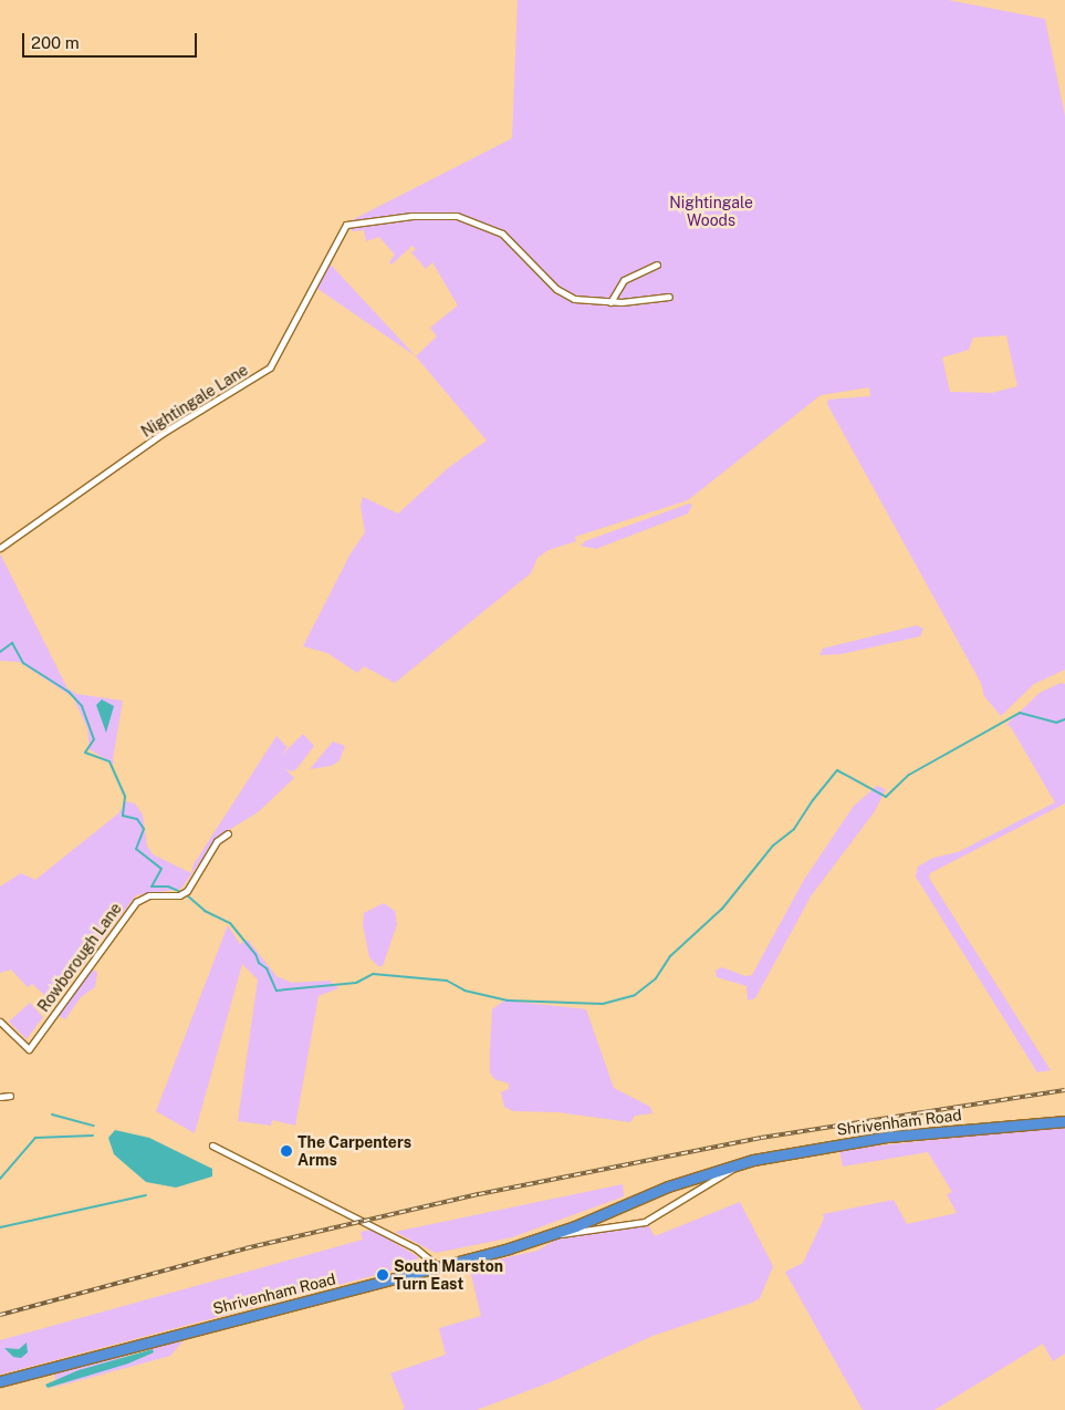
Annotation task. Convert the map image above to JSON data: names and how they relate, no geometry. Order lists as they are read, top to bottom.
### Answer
{
  "streets": {
    "highway": ["Shrivenham Road"],
    "street": ["Nightingale Lane", "Rowborough Lane"]
  },
  "parks": ["Nightingale Woods"],
  "places": ["The Carpenters Arms", "South Marston Turn East"],
  "scale_bar": "200 m"
}
